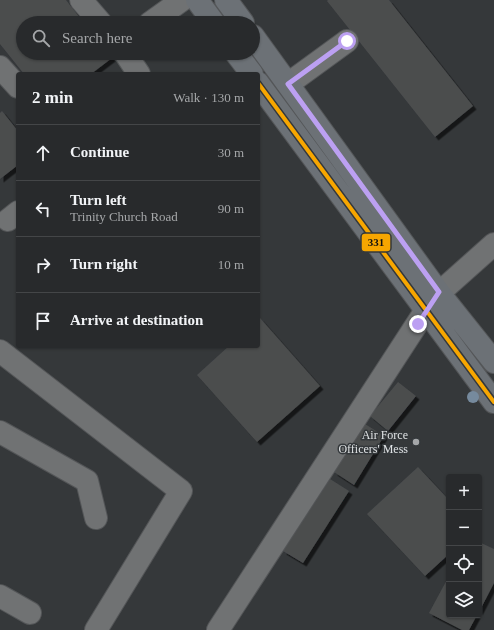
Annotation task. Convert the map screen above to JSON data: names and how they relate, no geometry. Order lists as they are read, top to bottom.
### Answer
{
  "places": ["Air Force Officers' Mess"],
  "lines": ["transit line 331"],
  "page": {
    "search": "Search here",
    "heading": ["2 min", "Walk · 130 m"],
    "list": [
      ["Continue", "30 m"],
      ["Turn left", "Trinity Church Road", "90 m"],
      ["Turn right", "10 m"],
      "Arrive at destination"
    ],
    "map_buttons": ["+", "−"]
  }
}
